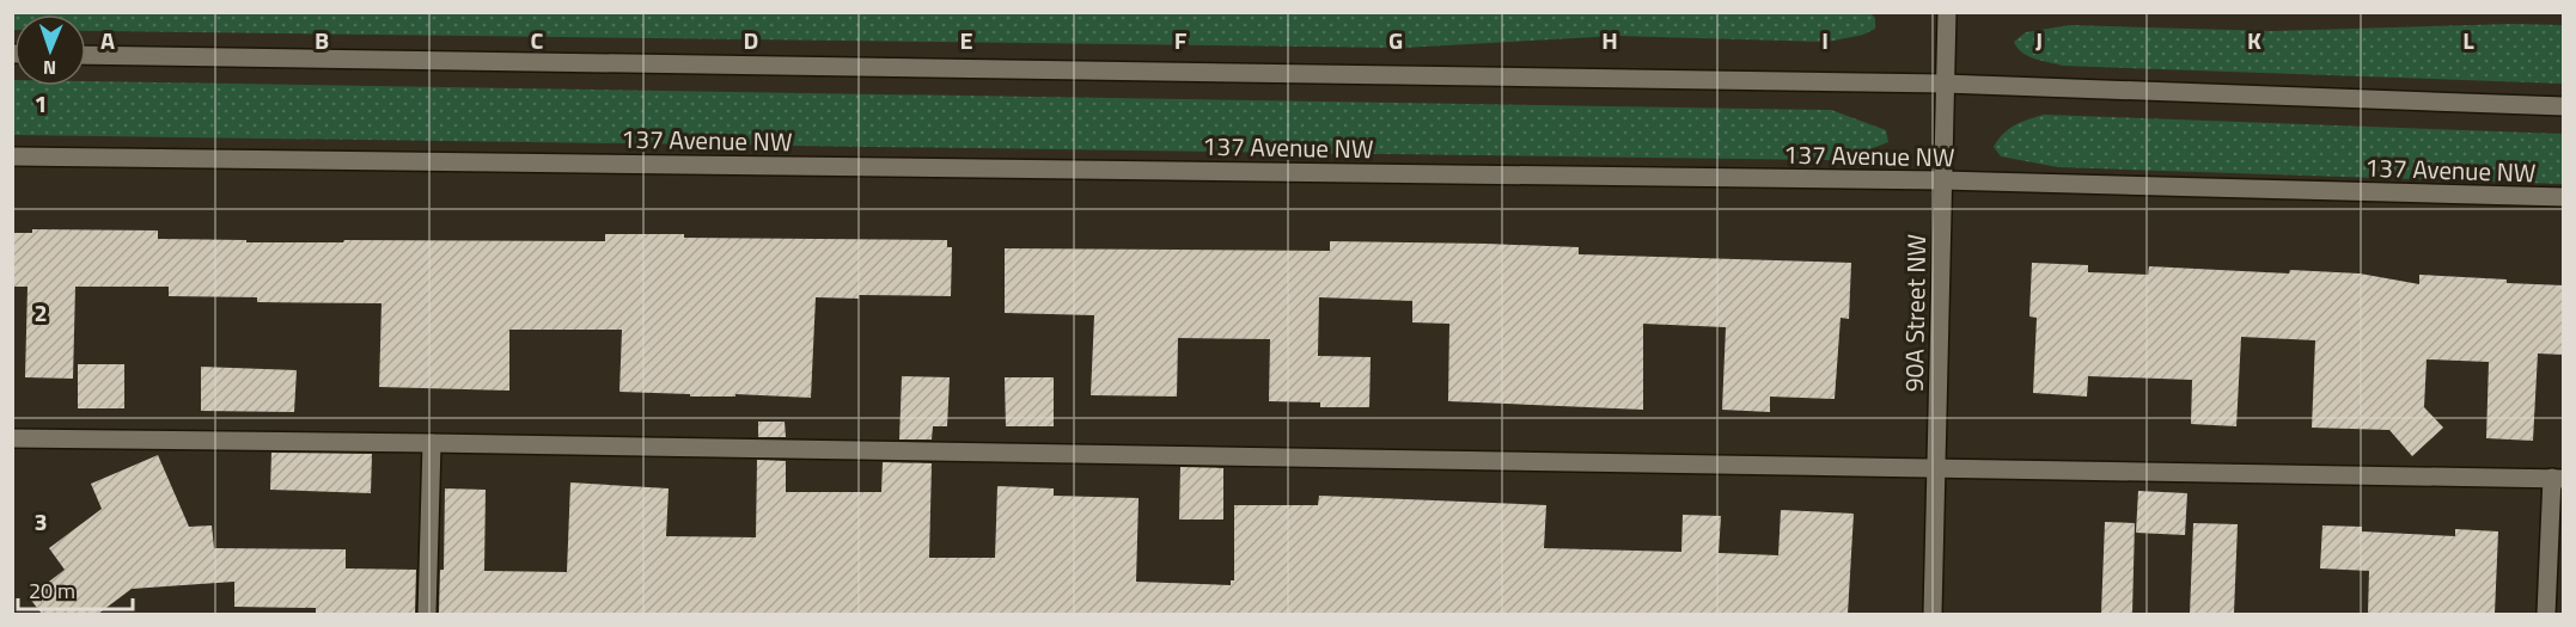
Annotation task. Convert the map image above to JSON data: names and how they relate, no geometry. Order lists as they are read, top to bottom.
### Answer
{
  "streets": {
    "street": ["137 Avenue NW", "90A Street NW"]
  },
  "crossings": [
    ["137 Avenue NW", "90A Street NW"]
  ],
  "scale_bar": "20 m",
  "north": "bottom",
  "grid": {
    "columns": [
      "A",
      "B",
      "C",
      "D",
      "E",
      "F",
      "G",
      "H",
      "I",
      "J",
      "K",
      "L"
    ],
    "rows": ["1", "2", "3"]
  }
}
